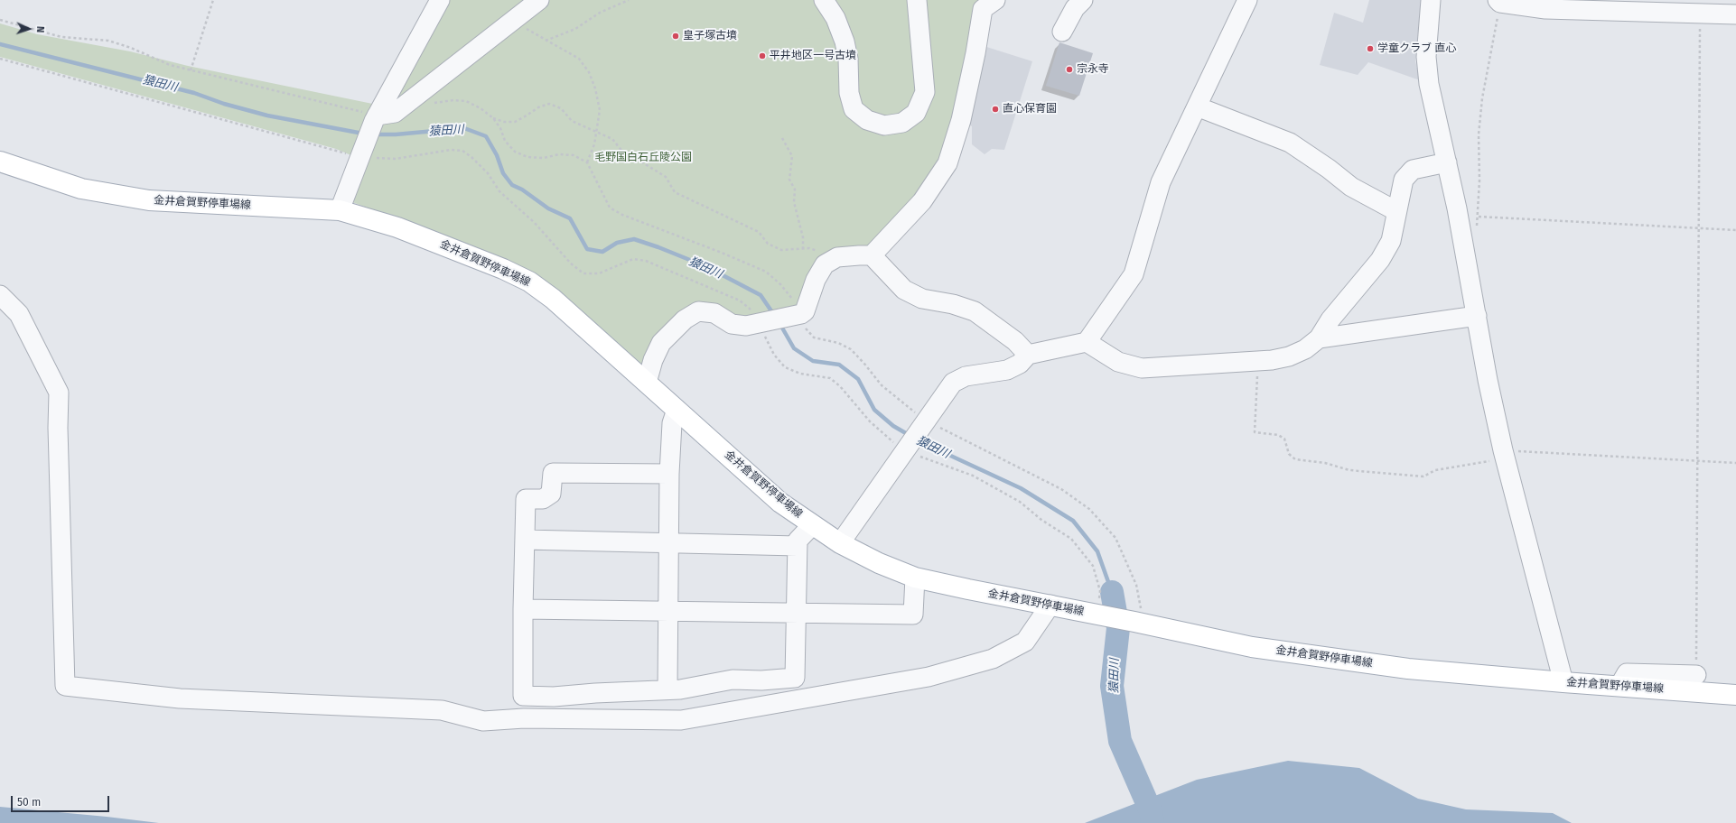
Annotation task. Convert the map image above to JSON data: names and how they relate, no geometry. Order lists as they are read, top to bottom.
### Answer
{
  "streets": {
    "main road": ["金井倉賀野停車場線"]
  },
  "water": ["猿田川"],
  "parks": ["毛野国白石丘陵公園"],
  "places": [
    "皇子塚古墳",
    "学童クラブ 直心",
    "平井地区一号古墳",
    "宗永寺",
    "直心保育園"
  ],
  "scale_bar": "50 m",
  "north": "right"
}
